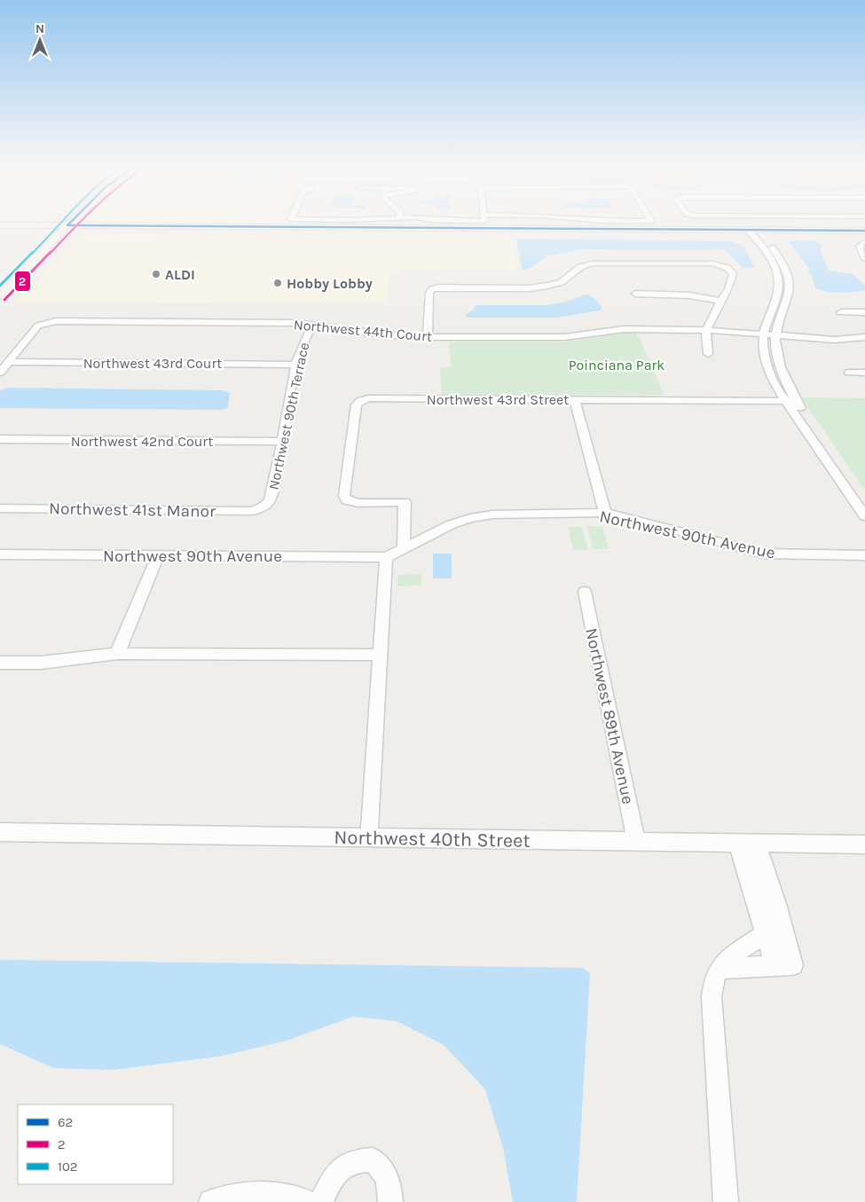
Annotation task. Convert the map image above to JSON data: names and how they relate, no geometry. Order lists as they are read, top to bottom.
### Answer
{
  "streets": {
    "street": [
      "Northwest 44th Court",
      "Northwest 43rd Court",
      "Northwest 43rd Street",
      "Northwest 90th Terrace",
      "Northwest 42nd Court",
      "Northwest 41st Manor",
      "Northwest 90th Avenue",
      "Northwest 89th Avenue",
      "Northwest 40th Street"
    ]
  },
  "crossings": [
    ["Northwest 44th Court", "Northwest 43rd Court"],
    ["Northwest 44th Court", "Northwest 90th Terrace"],
    ["Northwest 43rd Court", "Northwest 90th Terrace"],
    ["Northwest 43rd Street", "Northwest 90th Avenue"],
    ["Northwest 90th Terrace", "Northwest 42nd Court"],
    ["Northwest 90th Terrace", "Northwest 41st Manor"],
    ["Northwest 89th Avenue", "Northwest 40th Street"]
  ],
  "parks": ["Poinciana Park"],
  "places": ["ALDI", "Hobby Lobby"],
  "lines": ["transit line 62", "transit line 2", "transit line 102"],
  "legend": ["62", "2", "102"],
  "north": "top"
}
